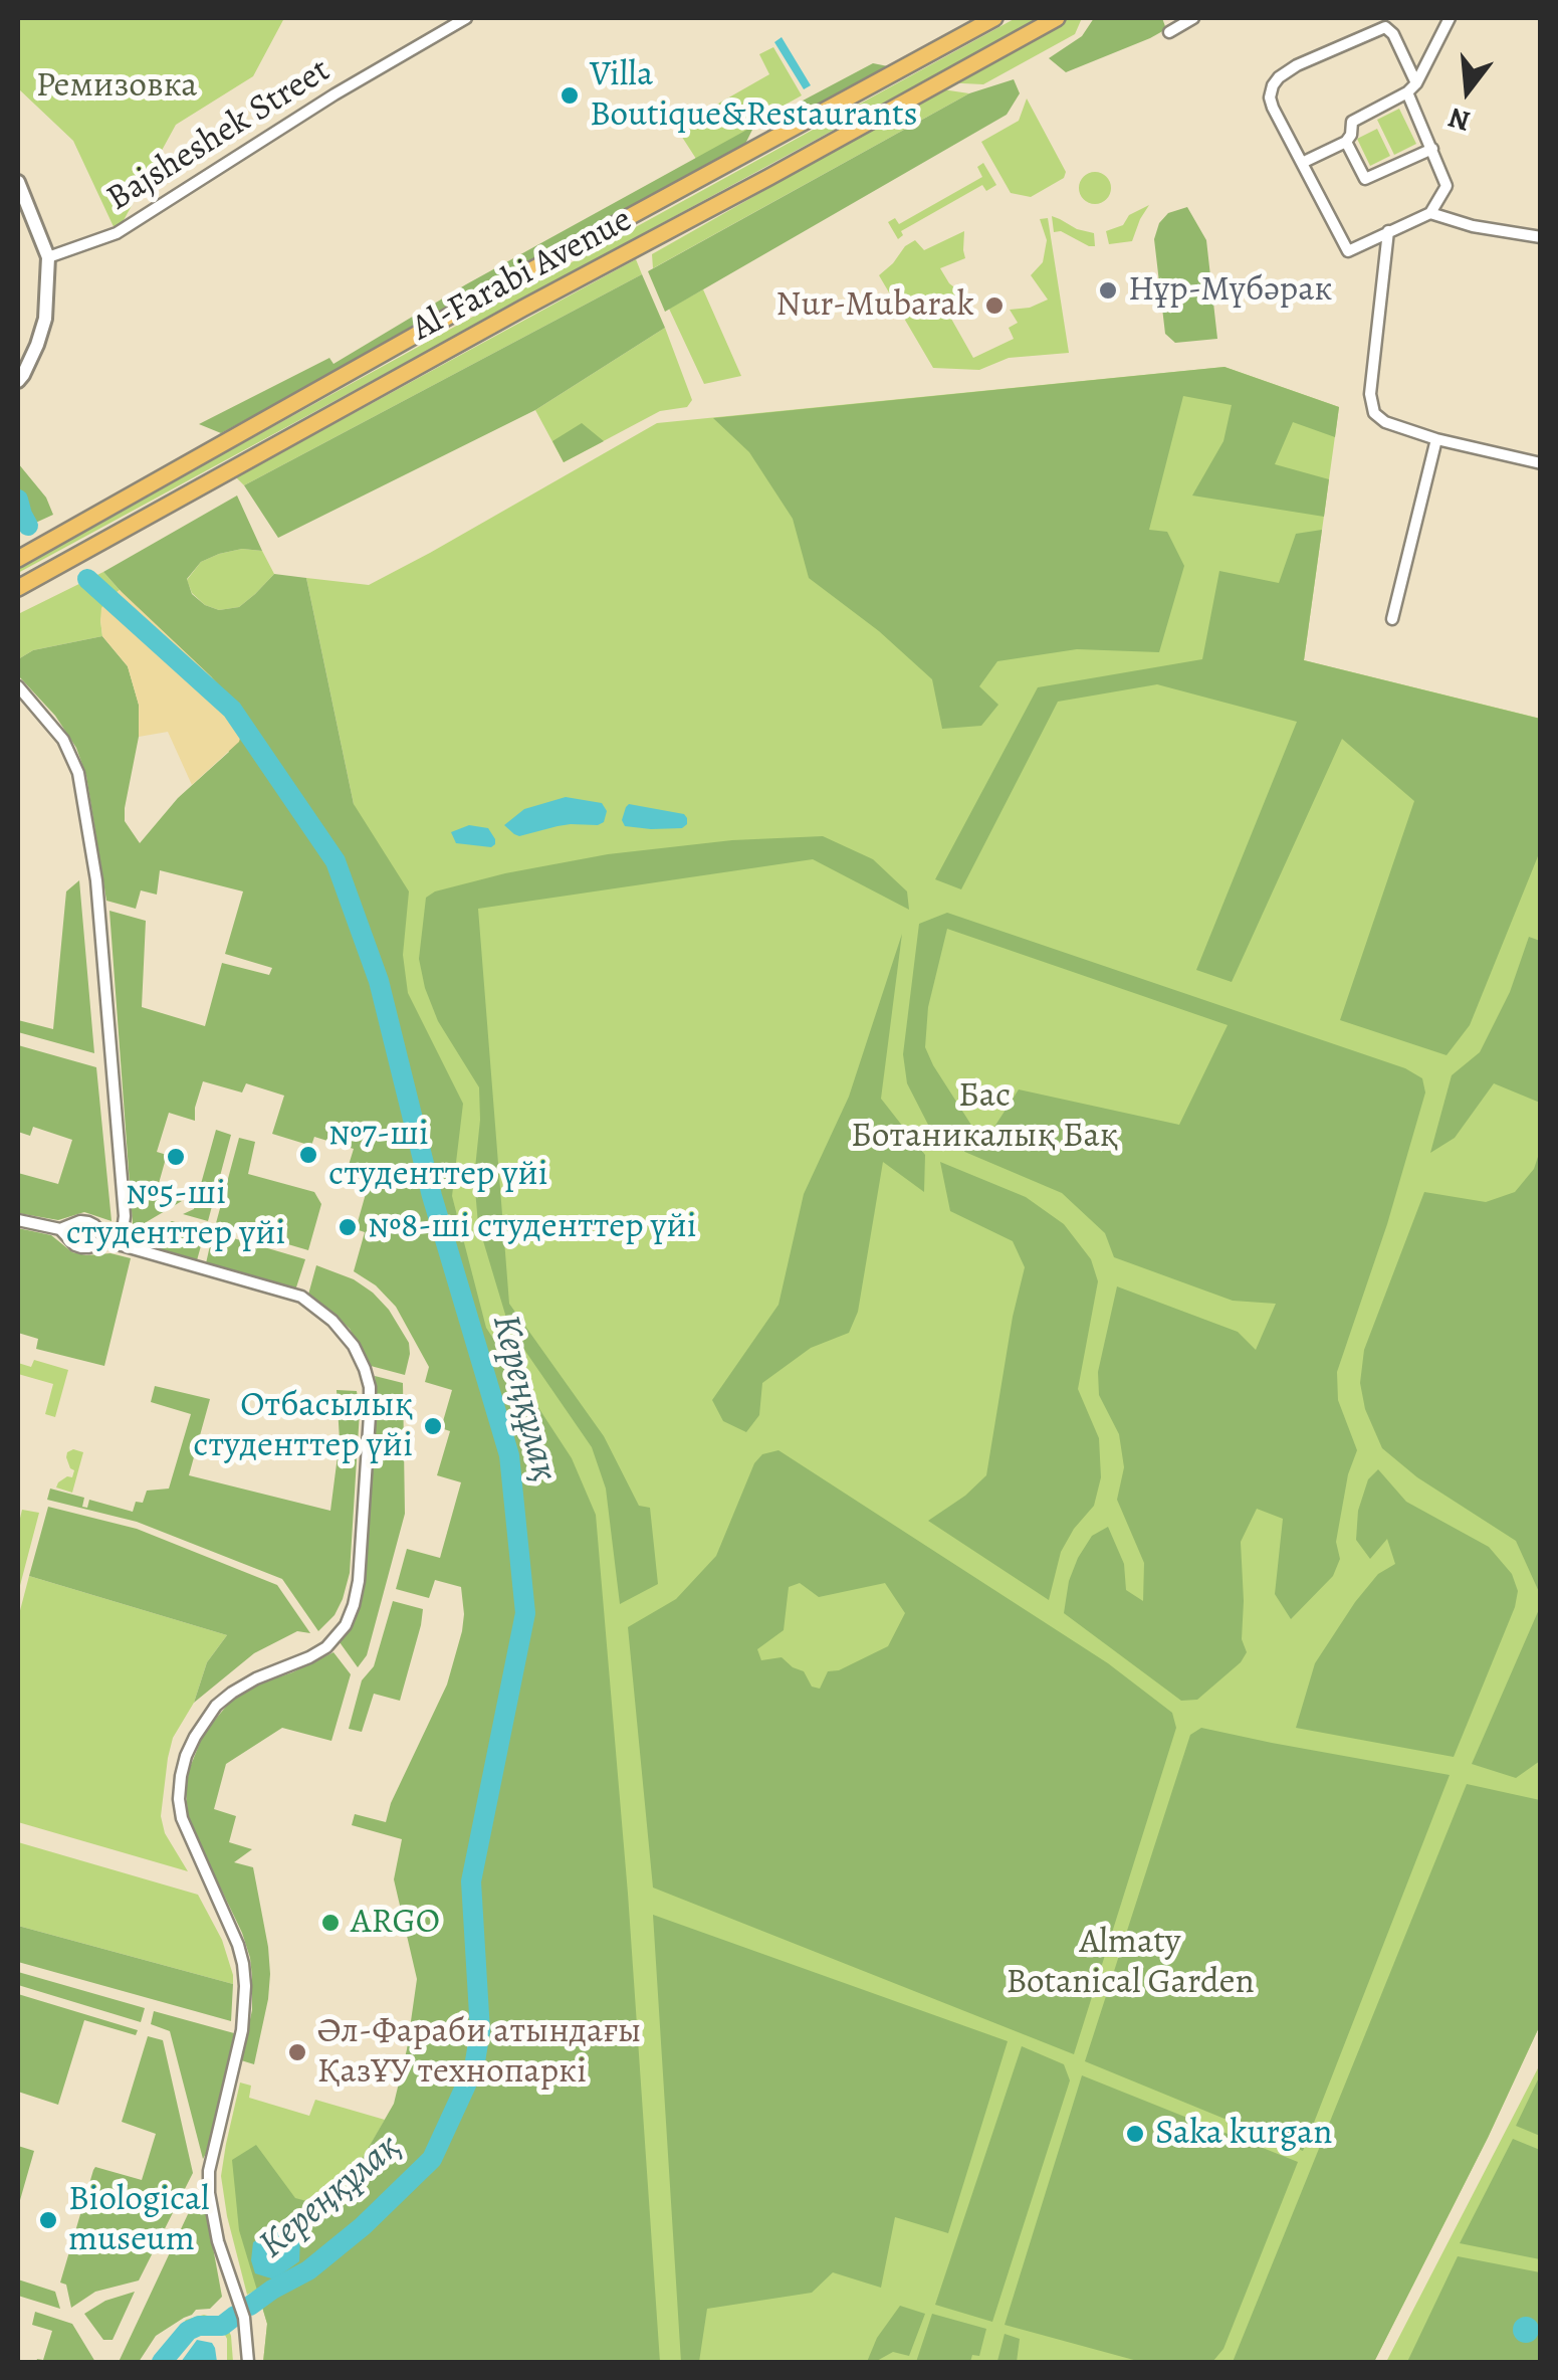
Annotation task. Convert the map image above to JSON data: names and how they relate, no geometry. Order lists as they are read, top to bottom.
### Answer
{
  "streets": {
    "main road": ["Al-Farabi Avenue"],
    "street": ["Bajsheshek Street"]
  },
  "water": ["Кереңқұлақ"],
  "parks": ["Ремизовка", "Бас Ботаникалық Бақ", "Almaty Botanical Garden"],
  "places": [
    "Villa Boutique&Restaurants",
    "Нұр-Мүбәрак",
    "Nur-Mubarak",
    "№7-ші студенттер үйі",
    "№5-ші студенттер үйі",
    "№8-ші студенттер үйі",
    "Отбасылық студенттер үйі",
    "ARGO",
    "Әл-Фараби атындағы ҚазҰУ технопаркі",
    "Saka kurgan",
    "Biological museum"
  ],
  "north": "bottom"
}
